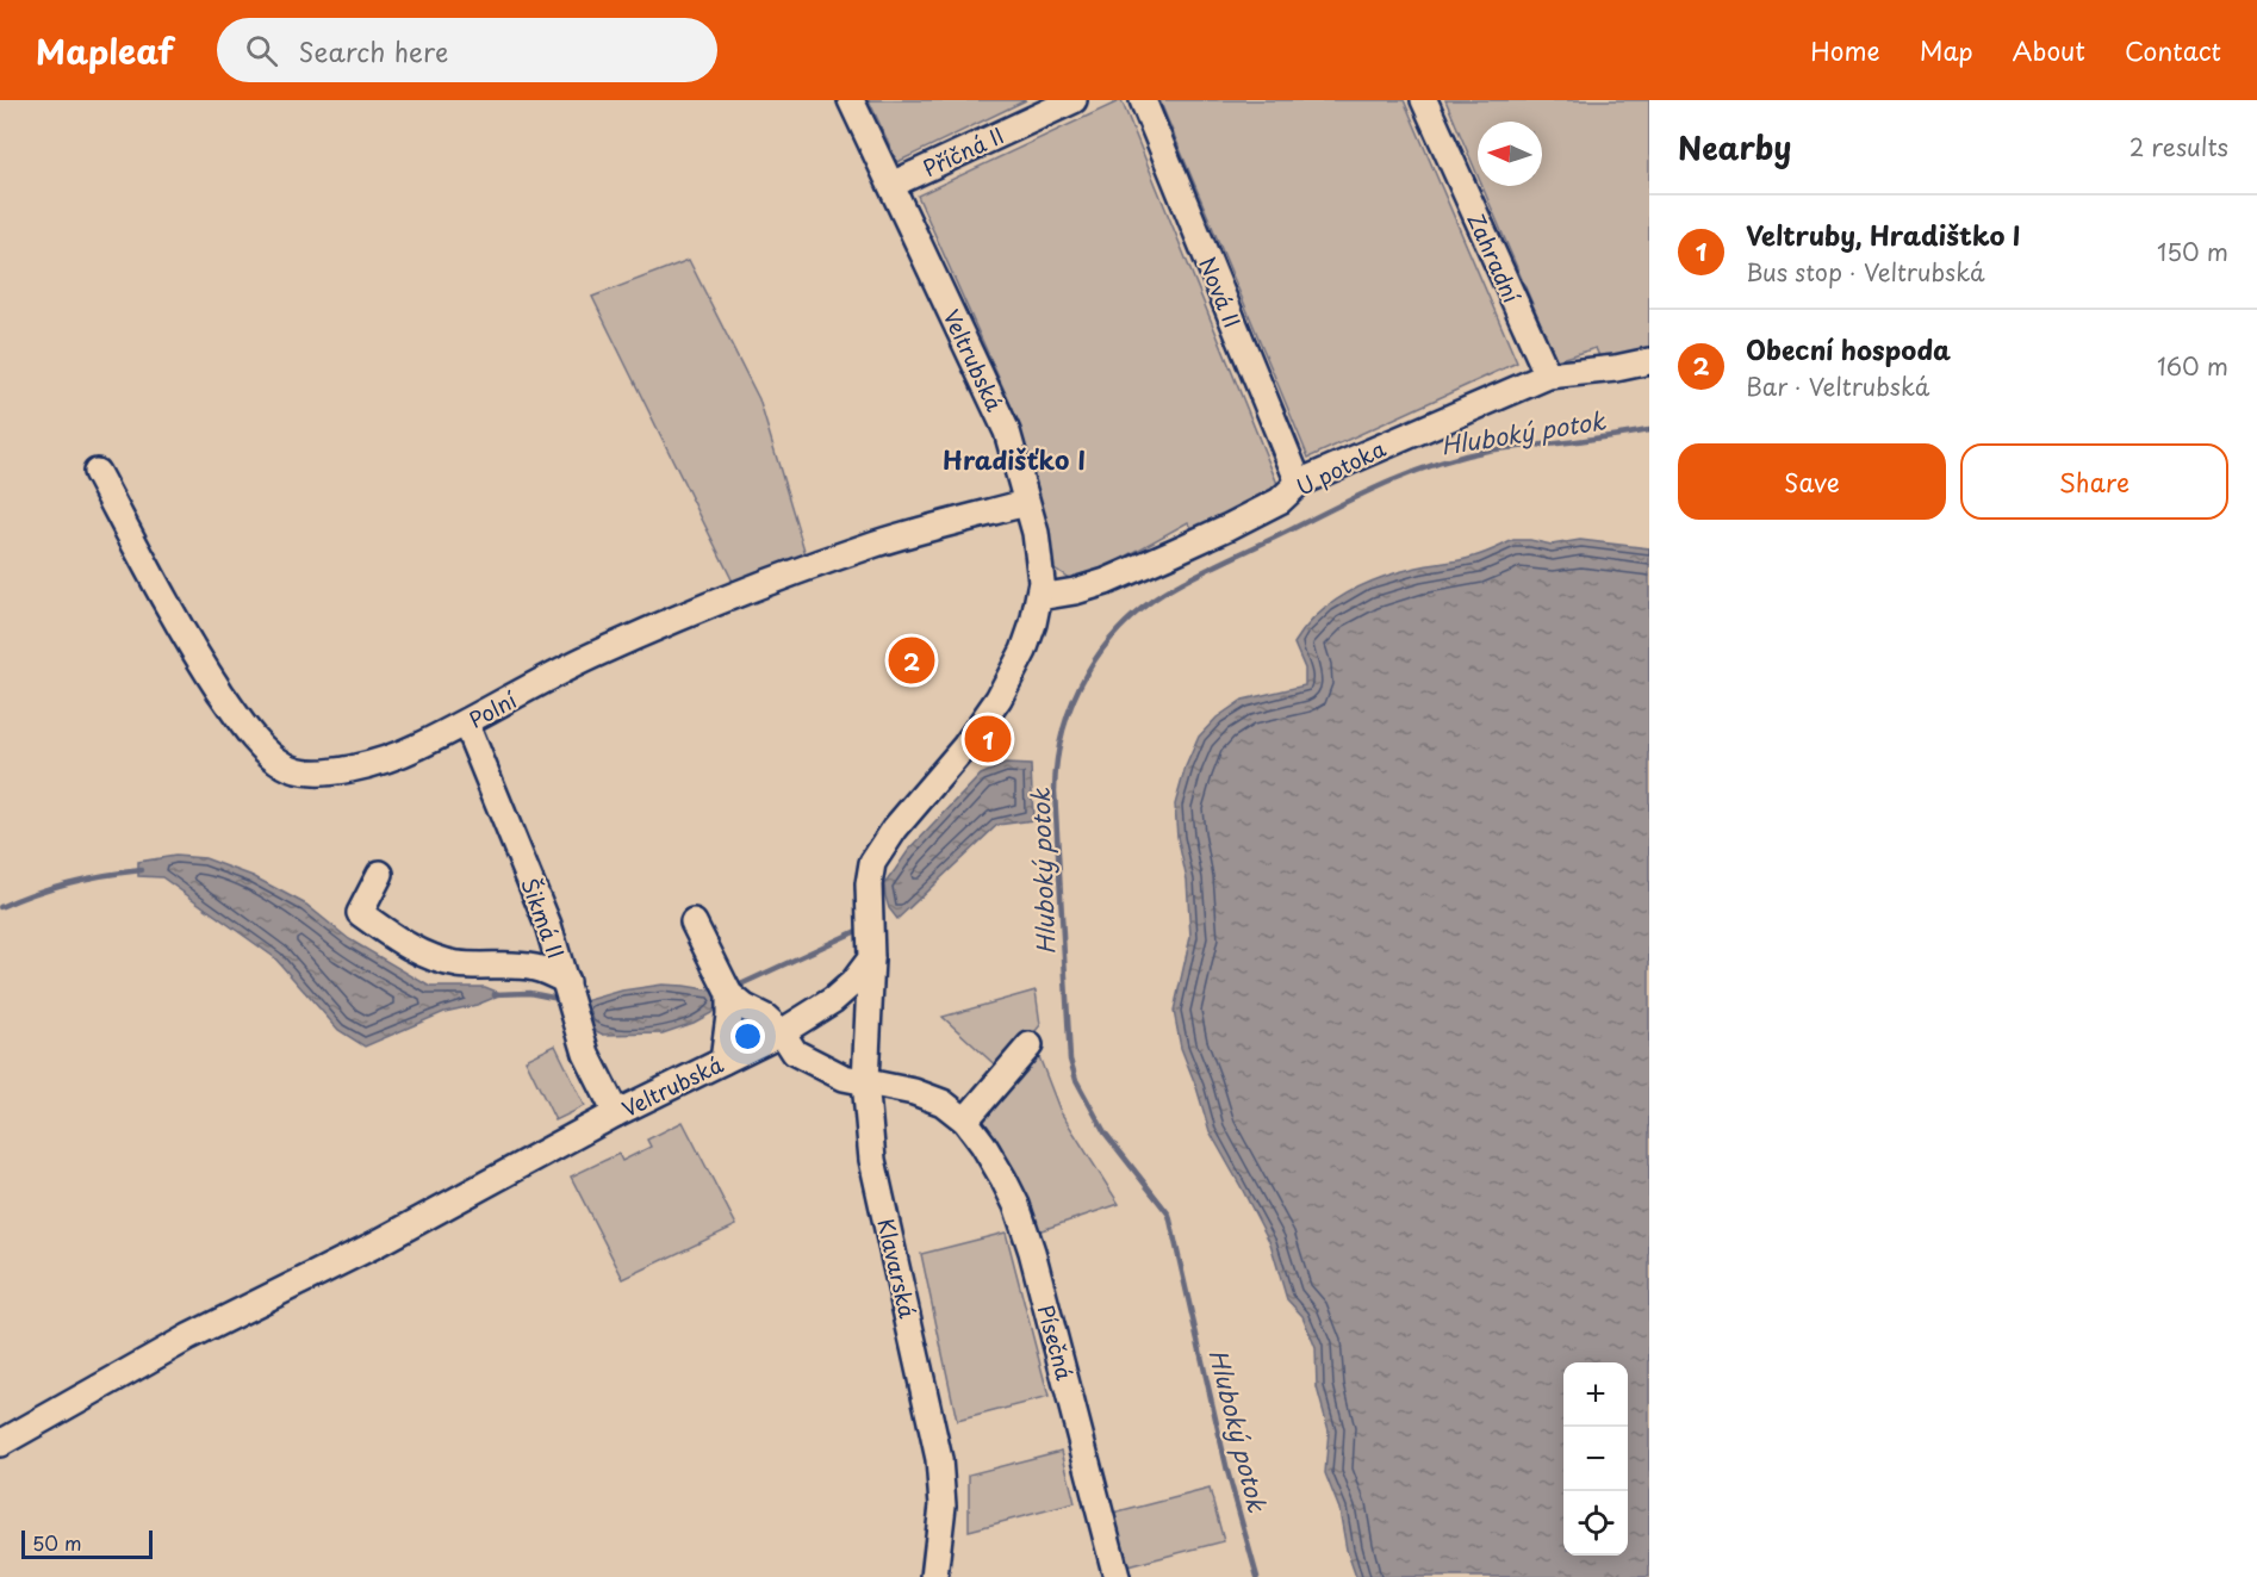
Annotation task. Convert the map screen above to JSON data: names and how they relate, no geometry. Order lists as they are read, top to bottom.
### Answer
{
  "streets": {
    "street": [
      "Příčná II",
      "Zahradní",
      "Nová II",
      "Veltrubská",
      "U potoka",
      "Polní",
      "Šikmá II",
      "Klavarská",
      "Písečná"
    ]
  },
  "crossings": [
    ["Příčná II", "Veltrubská"],
    ["Zahradní", "U potoka"],
    ["Nová II", "U potoka"],
    ["Veltrubská", "U potoka"],
    ["Veltrubská", "Polní"],
    ["Veltrubská", "Šikmá II"],
    ["Veltrubská", "Klavarská"],
    ["Veltrubská", "Písečná"],
    ["Polní", "Šikmá II"],
    ["Klavarská", "Písečná"]
  ],
  "districts": ["Hradišťko I"],
  "water": ["Hluboký potok"],
  "scale_bar": "50 m",
  "north": "left",
  "page": {
    "header": "Mapleaf",
    "search": "Search here",
    "nav": [
      "Home",
      "Map",
      "About",
      "Contact"
    ],
    "heading": ["Nearby", "2 results"],
    "list": [
      {
        "mark": "1",
        "name": "Veltruby, Hradištko I",
        "note": "Bus stop · Veltrubská",
        "value": "150 m"
      },
      {
        "mark": "2",
        "name": "Obecní hospoda",
        "note": "Bar · Veltrubská",
        "value": "160 m"
      }
    ],
    "buttons": ["Save", "Share"],
    "pins": ["2", "1"],
    "map_buttons": ["+", "−"],
    "scale": "50 m"
  }
}
